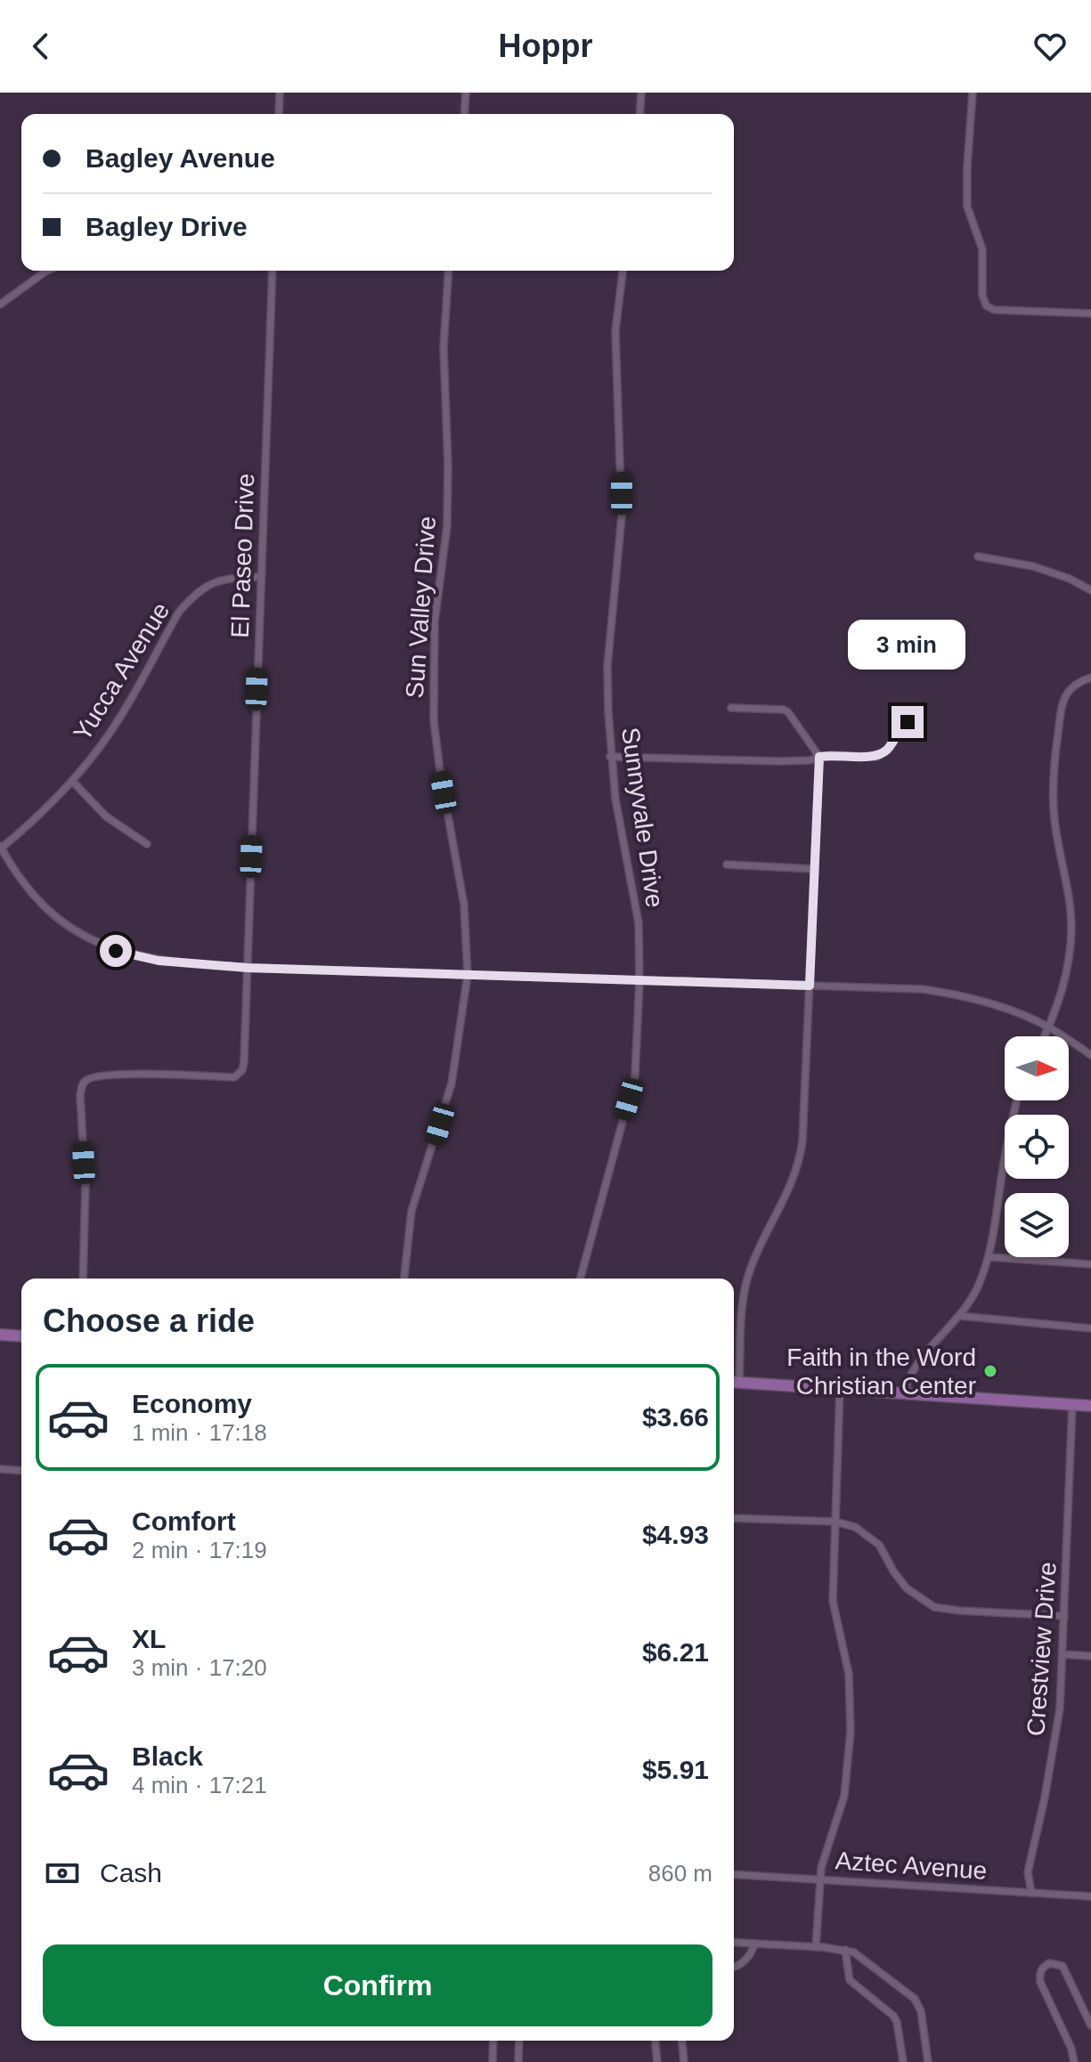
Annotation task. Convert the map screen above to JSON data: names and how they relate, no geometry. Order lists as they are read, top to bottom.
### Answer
{
  "streets": {
    "street": [
      "El Paseo Drive",
      "Sun Valley Drive",
      "Yucca Avenue",
      "Sunnyvale Drive",
      "Crestview Drive",
      "Aztec Avenue"
    ]
  },
  "crossings": [
    ["El Paseo Drive", "Yucca Avenue"],
    ["Crestview Drive", "Aztec Avenue"]
  ],
  "places": ["Faith in the Word Christian Center"],
  "north": "right",
  "page": {
    "header": "Hoppr",
    "banner": ["Bagley Avenue", "Bagley Drive"],
    "bubble": "3 min",
    "heading": "Choose a ride",
    "list": [
      {
        "name": "Economy",
        "note": "1 min · 17:18",
        "value": "$3.66"
      },
      {
        "name": "Comfort",
        "note": "2 min · 17:19",
        "value": "$4.93"
      },
      {
        "name": "XL",
        "note": "3 min · 17:20",
        "value": "$6.21"
      },
      {
        "name": "Black",
        "note": "4 min · 17:21",
        "value": "$5.91"
      }
    ],
    "pay": ["Cash", "860 m"],
    "buttons": "Confirm"
  }
}
